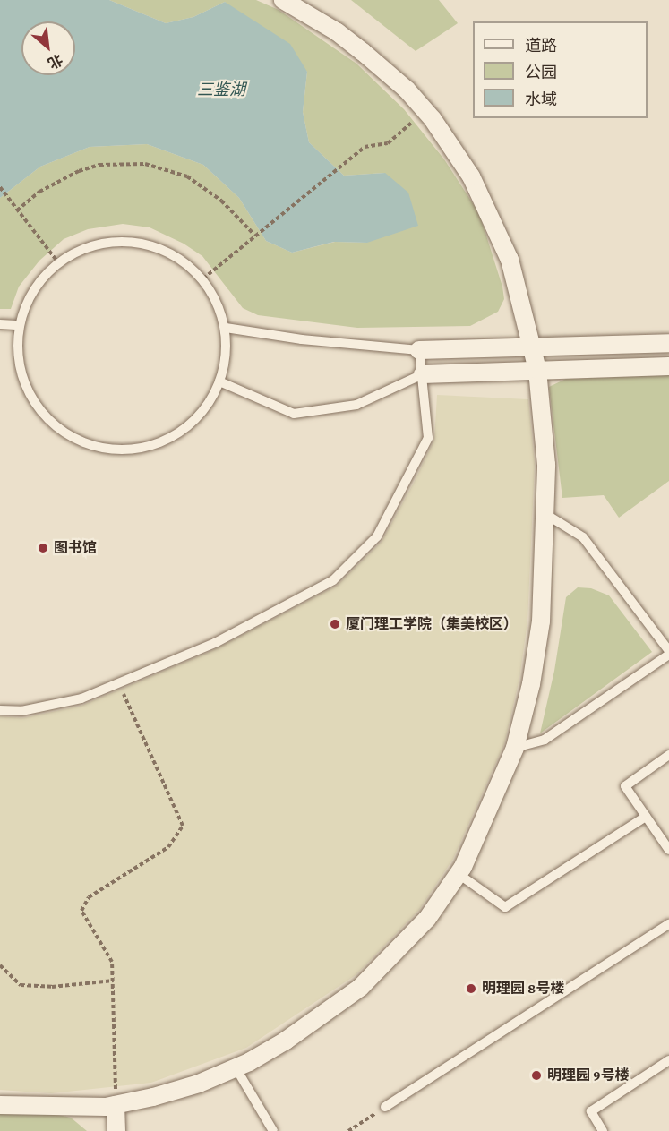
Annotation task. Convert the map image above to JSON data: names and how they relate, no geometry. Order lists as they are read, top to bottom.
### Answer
{
  "water": ["三鉴湖"],
  "places": [
    "图书馆",
    "厦门理工学院（集美校区）",
    "明理园 8号楼",
    "明理园 9号楼"
  ],
  "legend": ["道路", "公园", "水域"],
  "north": "bottom right"
}
